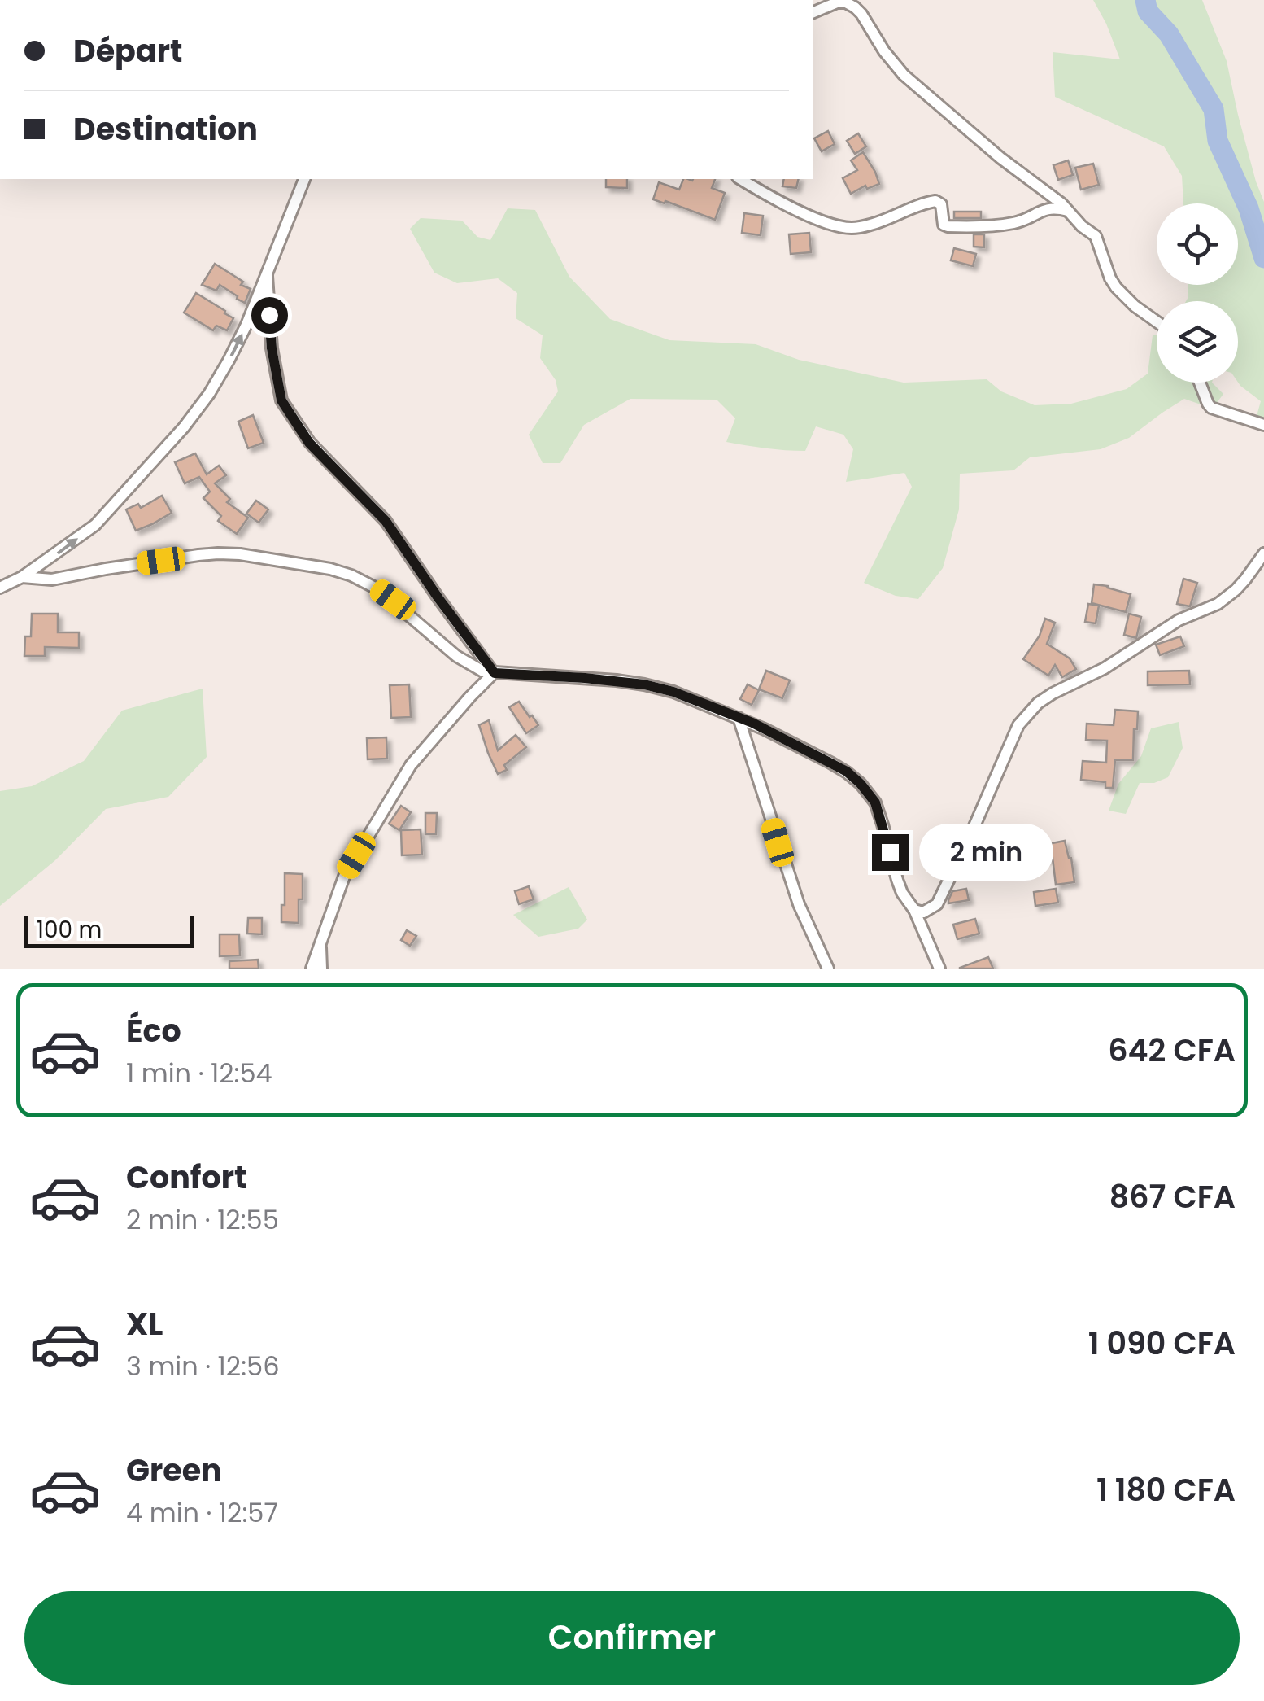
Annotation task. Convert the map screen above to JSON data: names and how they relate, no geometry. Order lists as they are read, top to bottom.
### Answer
{
  "scale_bar": "100 m",
  "page": {
    "banner": ["Départ", "Destination"],
    "bubble": "2 min",
    "scale": "100 m",
    "list": [
      {
        "name": "Éco",
        "note": "1 min · 12:54",
        "value": "642 CFA"
      },
      {
        "name": "Confort",
        "note": "2 min · 12:55",
        "value": "867 CFA"
      },
      {
        "name": "XL",
        "note": "3 min · 12:56",
        "value": "1 090 CFA"
      },
      {
        "name": "Green",
        "note": "4 min · 12:57",
        "value": "1 180 CFA"
      }
    ],
    "buttons": "Confirmer"
  }
}
